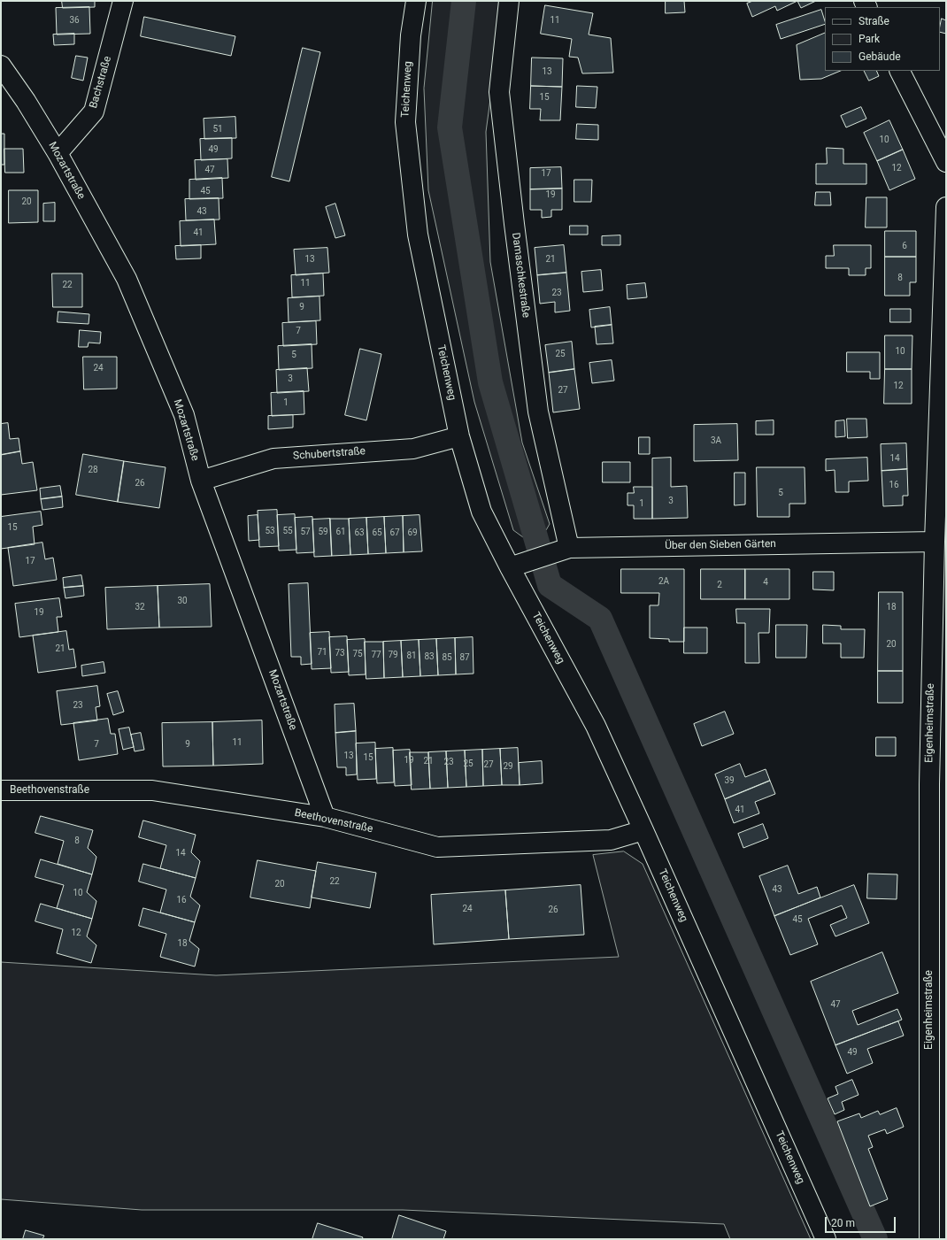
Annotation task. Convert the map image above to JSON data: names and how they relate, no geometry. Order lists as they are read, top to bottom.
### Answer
{
  "streets": {
    "street": [
      "Bachstraße",
      "Teichenweg",
      "Mozartstraße",
      "Damaschkestraße",
      "Schubertstraße",
      "Über den Sieben Gärten",
      "Eigenheimstraße",
      "Beethovenstraße"
    ]
  },
  "crossings": [
    ["Bachstraße", "Mozartstraße"],
    ["Teichenweg", "Schubertstraße"],
    ["Teichenweg", "Über den Sieben Gärten"],
    ["Teichenweg", "Beethovenstraße"],
    ["Mozartstraße", "Schubertstraße"],
    ["Mozartstraße", "Beethovenstraße"],
    ["Damaschkestraße", "Über den Sieben Gärten"],
    ["Über den Sieben Gärten", "Eigenheimstraße"]
  ],
  "house_numbers": [
    "36",
    "11",
    "13",
    "15",
    "51",
    "10",
    "49",
    "12",
    "47",
    "17",
    "45",
    "19",
    "20",
    "43",
    "41",
    "6",
    "13",
    "21",
    "8",
    "11",
    "22",
    "23",
    "9",
    "7",
    "10",
    "25",
    "5",
    "24",
    "3",
    "12",
    "27",
    "1",
    "3A",
    "14",
    "28",
    "26",
    "16",
    "5",
    "3",
    "1",
    "15",
    "53",
    "55",
    "57",
    "59",
    "61",
    "63",
    "65",
    "67",
    "69",
    "17",
    "2A",
    "4",
    "2",
    "30",
    "32",
    "18",
    "19",
    "20",
    "21",
    "71",
    "73",
    "75",
    "77",
    "79",
    "81",
    "83",
    "85",
    "87",
    "23",
    "11",
    "7",
    "9",
    "13",
    "15",
    "19",
    "21",
    "23",
    "25",
    "27",
    "29",
    "39",
    "41",
    "8",
    "14",
    "22",
    "20",
    "43",
    "10",
    "16",
    "24",
    "26",
    "45",
    "12",
    "18",
    "47",
    "49"
  ],
  "legend": ["Straße", "Park", "Gebäude"],
  "scale_bar": "20 m"
}
